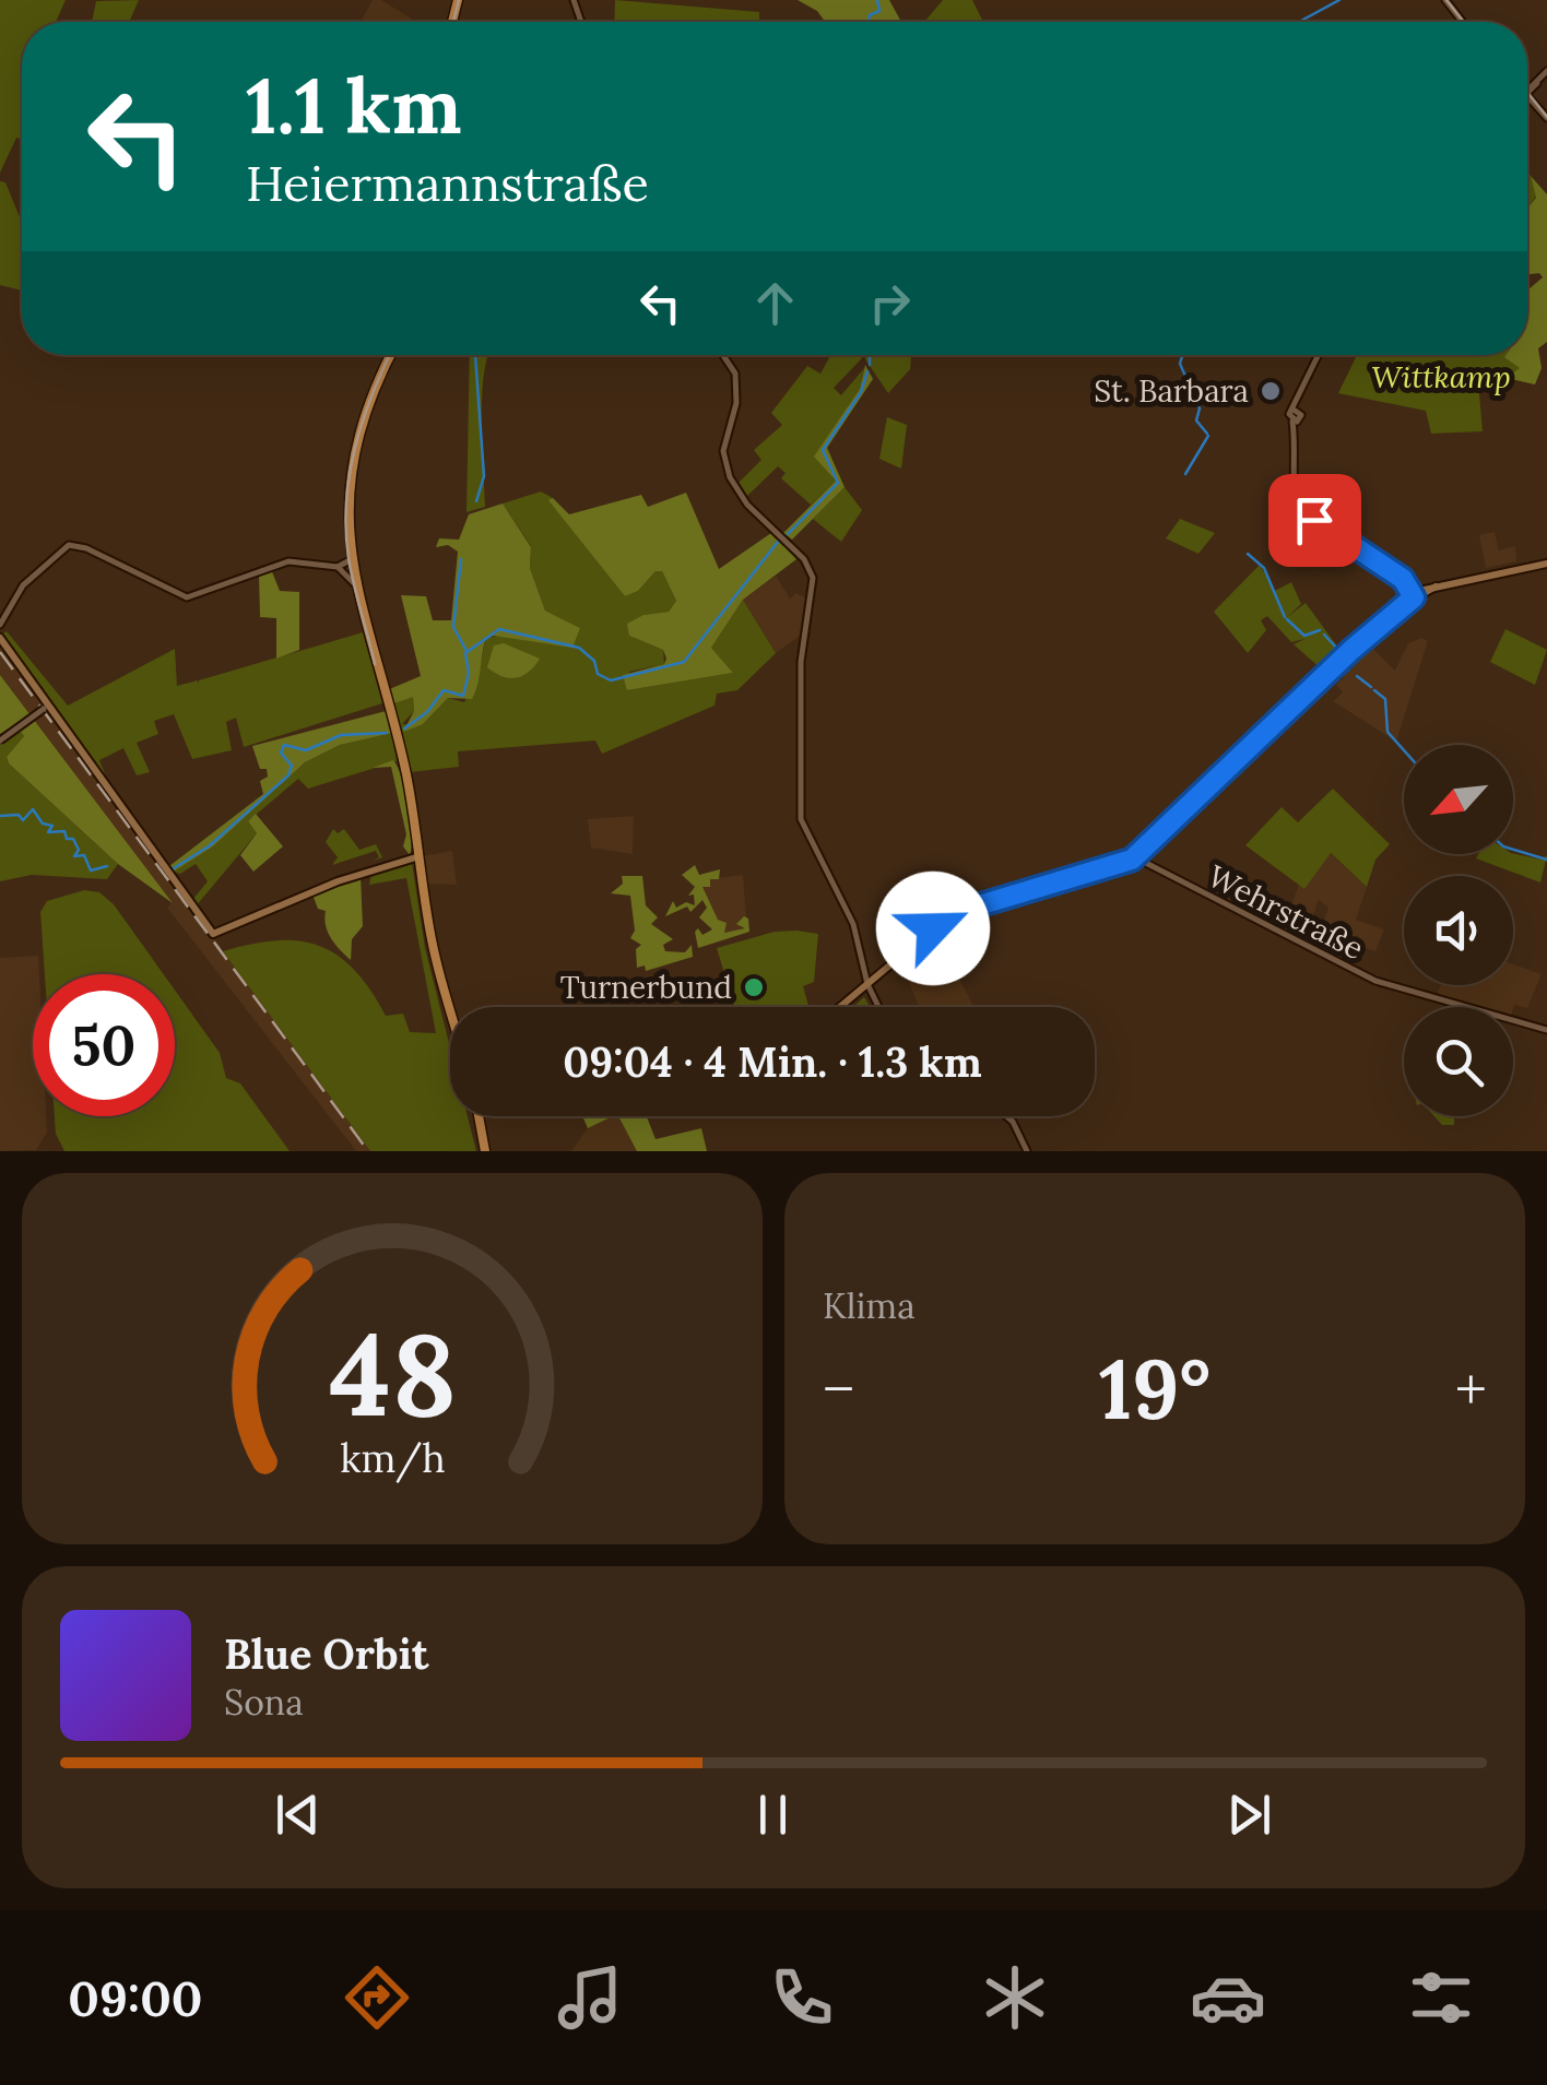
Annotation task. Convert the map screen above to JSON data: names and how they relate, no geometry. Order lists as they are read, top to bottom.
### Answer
{
  "streets": {
    "street": ["Wehrstraße"]
  },
  "parks": ["Wittkamp"],
  "places": ["St. Barbara", "Turnerbund"],
  "north": "bottom left",
  "page": {
    "turn": ["1.1 km", "Heiermannstraße"],
    "limit": "50",
    "trip": "09:04 · 4 Min. · 1.3 km",
    "tile": "Klima",
    "heat": ["−", "19°", "+"],
    "song": ["Blue Orbit", "Sona"],
    "tabs": "09:00",
    "gauge": ["48", "km/h"]
  }
}
